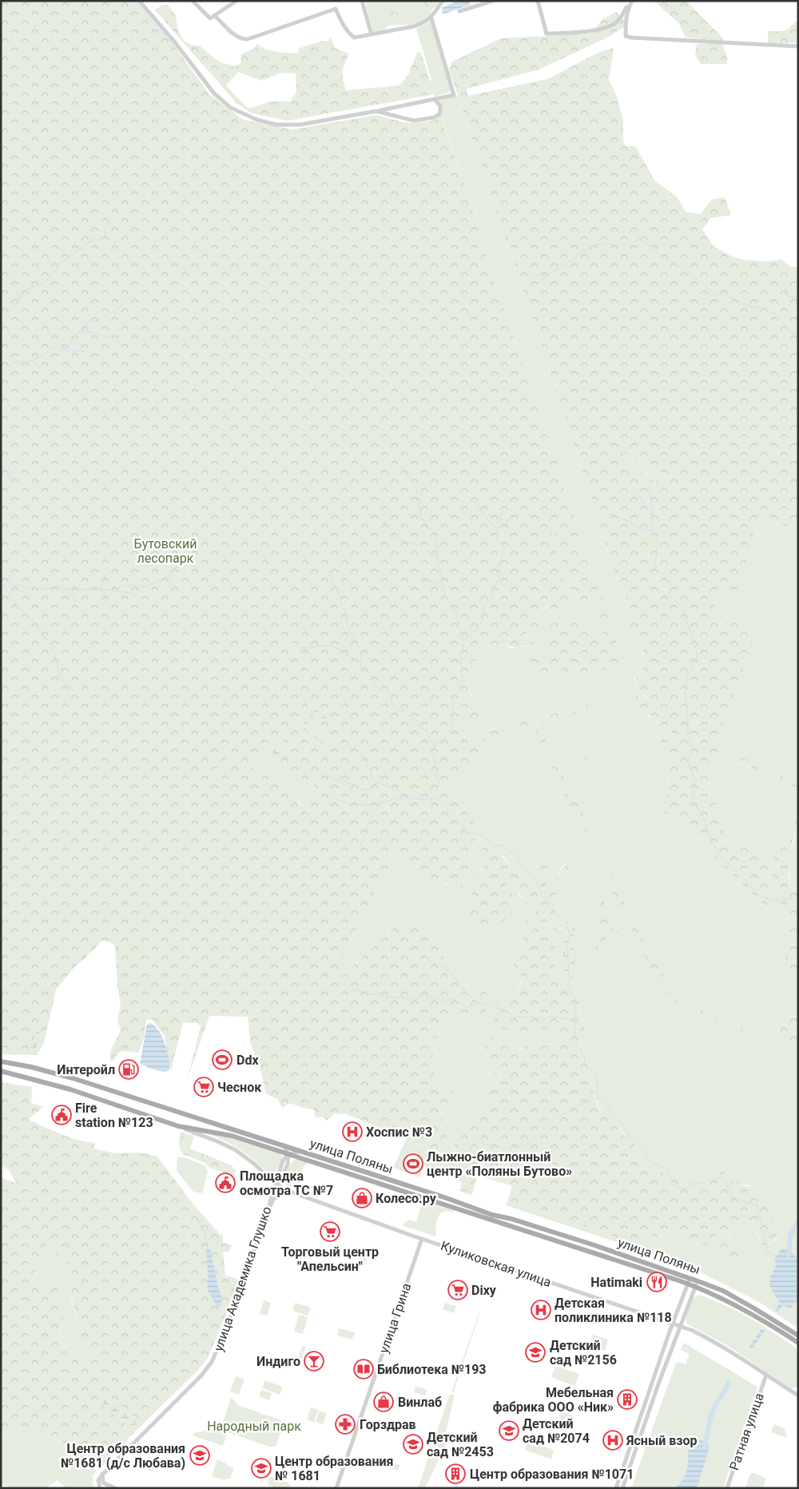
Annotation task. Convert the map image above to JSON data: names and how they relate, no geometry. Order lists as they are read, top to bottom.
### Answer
{
  "streets": {
    "main road": ["улица Поляны"],
    "street": [
      "Куликовская улица",
      "улица Академика Глушко",
      "улица Грина",
      "Ратная улица"
    ]
  },
  "crossings": [
    ["улица Поляны", "Куликовская улица"],
    ["Куликовская улица", "улица Академика Глушко"],
    ["Куликовская улица", "улица Грина"],
    ["Куликовская улица", "Ратная улица"]
  ],
  "parks": ["Бутовский лесопарк", "Народный парк"],
  "places": {
    "sports": ["Ddx", "Лыжно-биатлонный центр «Поляны Бутово»"],
    "fuel station": ["Интеройл"],
    "supermarket": ["Чеснок", "Торговый центр \"Апельсин\"", "Dixy"],
    "public building": ["Fire station №123", "Площадка осмотра ТС №7"],
    "hospital": ["Хоспис №3", "Детская поликлиника №118", "Ясный взор"],
    "shop": ["Колесо.ру", "Винлаб"],
    "restaurant": ["Hatimaki"],
    "school or university": [
      "Детский сад №2156",
      "Детский сад №2074",
      "Детский сад №2453",
      "Центр образования №1681 (д/с Любава)",
      "Центр образования № 1681"
    ],
    "bar": ["Индиго"],
    "library": ["Библиотека №193"],
    "building": ["Мебельная фабрика ООО «Ник»", "Центр образования №1071"],
    "pharmacy": ["Горздрав"]
  }
}
